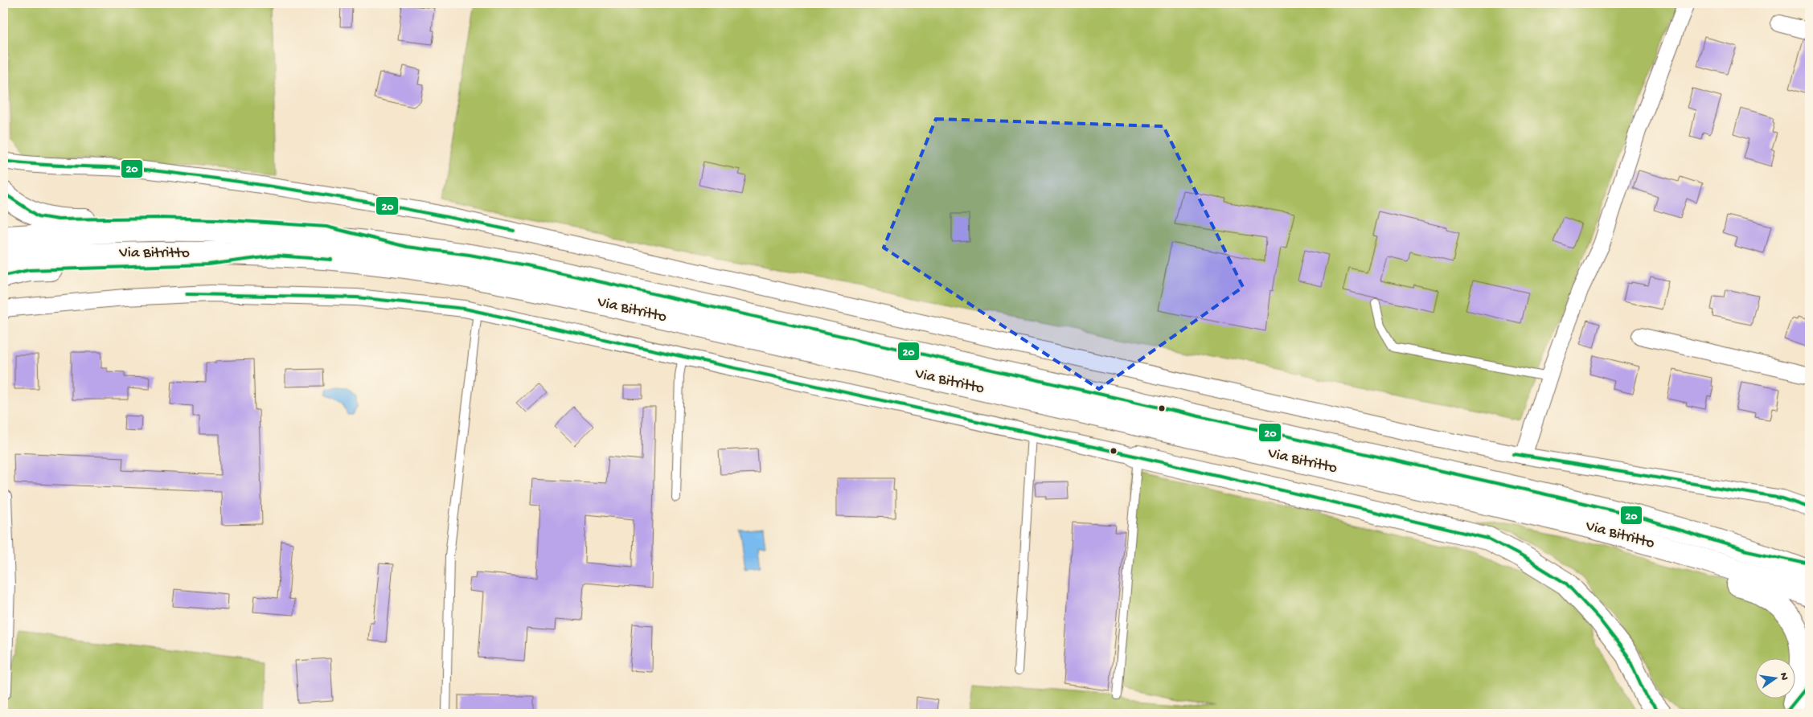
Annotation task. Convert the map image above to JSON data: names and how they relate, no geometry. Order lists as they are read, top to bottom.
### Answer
{
  "streets": {
    "highway": ["Via Bitritto"]
  },
  "lines": ["transit line 20"],
  "north": "right"
}
